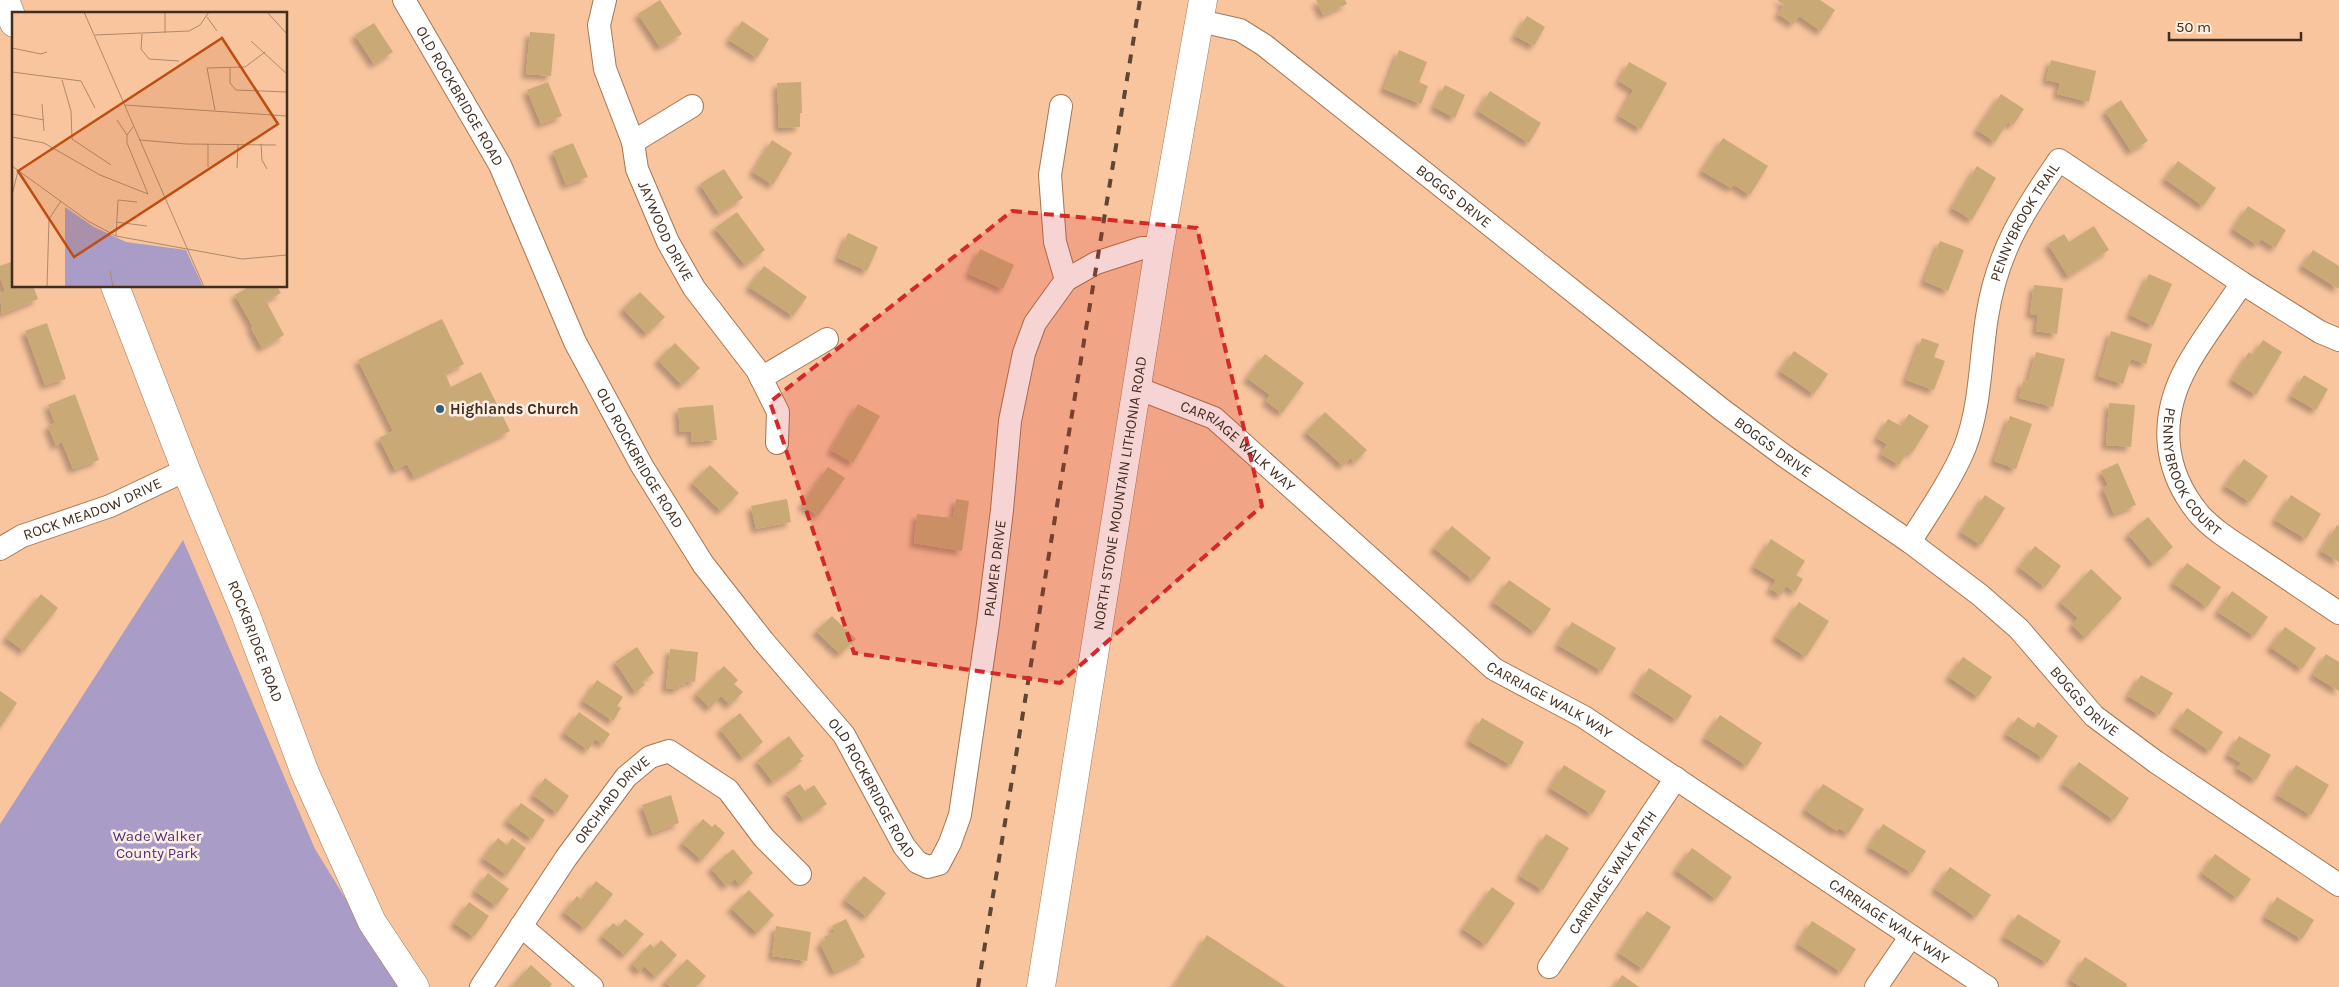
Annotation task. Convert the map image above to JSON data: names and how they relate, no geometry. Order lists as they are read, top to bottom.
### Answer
{
  "streets": {
    "main road": ["NORTH STONE MOUNTAIN LITHONIA ROAD", "ROCKBRIDGE ROAD"],
    "street": [
      "OLD ROCKBRIDGE ROAD",
      "BOGGS DRIVE",
      "PENNYBROOK TRAIL",
      "JAYWOOD DRIVE",
      "CARRIAGE WALK WAY",
      "PENNYBROOK COURT",
      "ROCK MEADOW DRIVE",
      "PALMER DRIVE",
      "ORCHARD DRIVE",
      "CARRIAGE WALK PATH"
    ]
  },
  "crossings": [
    ["OLD ROCKBRIDGE ROAD", "PALMER DRIVE"],
    ["BOGGS DRIVE", "PENNYBROOK TRAIL"],
    ["BOGGS DRIVE", "NORTH STONE MOUNTAIN LITHONIA ROAD"],
    ["PENNYBROOK TRAIL", "PENNYBROOK COURT"],
    ["CARRIAGE WALK WAY", "NORTH STONE MOUNTAIN LITHONIA ROAD"],
    ["CARRIAGE WALK WAY", "CARRIAGE WALK PATH"],
    ["NORTH STONE MOUNTAIN LITHONIA ROAD", "PALMER DRIVE"],
    ["ROCK MEADOW DRIVE", "ROCKBRIDGE ROAD"]
  ],
  "parks": ["Wade Walker County Park"],
  "places": ["Highlands Church"],
  "scale_bar": "50 m"
}
